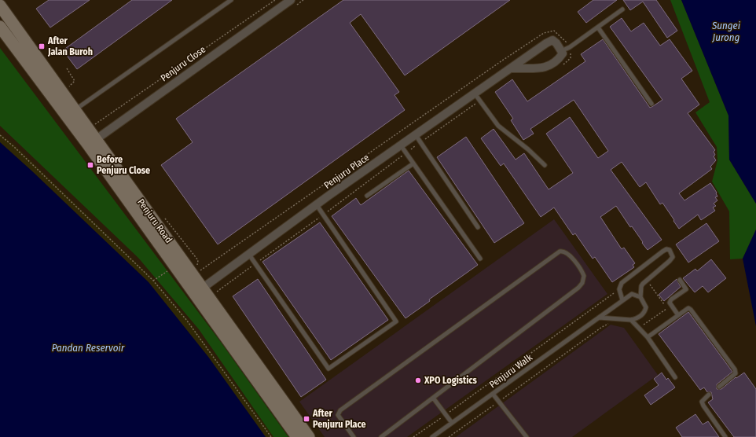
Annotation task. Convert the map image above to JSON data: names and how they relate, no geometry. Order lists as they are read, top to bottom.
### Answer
{
  "streets": {
    "main road": ["Penjuru Road"],
    "street": ["Penjuru Close", "Penjuru Place"],
    "lane": ["Penjuru Walk"]
  },
  "crossings": [
    ["Penjuru Close", "Penjuru Road"],
    ["Penjuru Place", "Penjuru Road"]
  ],
  "water": ["Sungei Jurong", "Pandan Reservoir"],
  "places": {
    "transit": ["After Jalan Buroh", "Before Penjuru Close", "After Penjuru Place"],
    "other": ["XPO Logistics"]
  }
}
